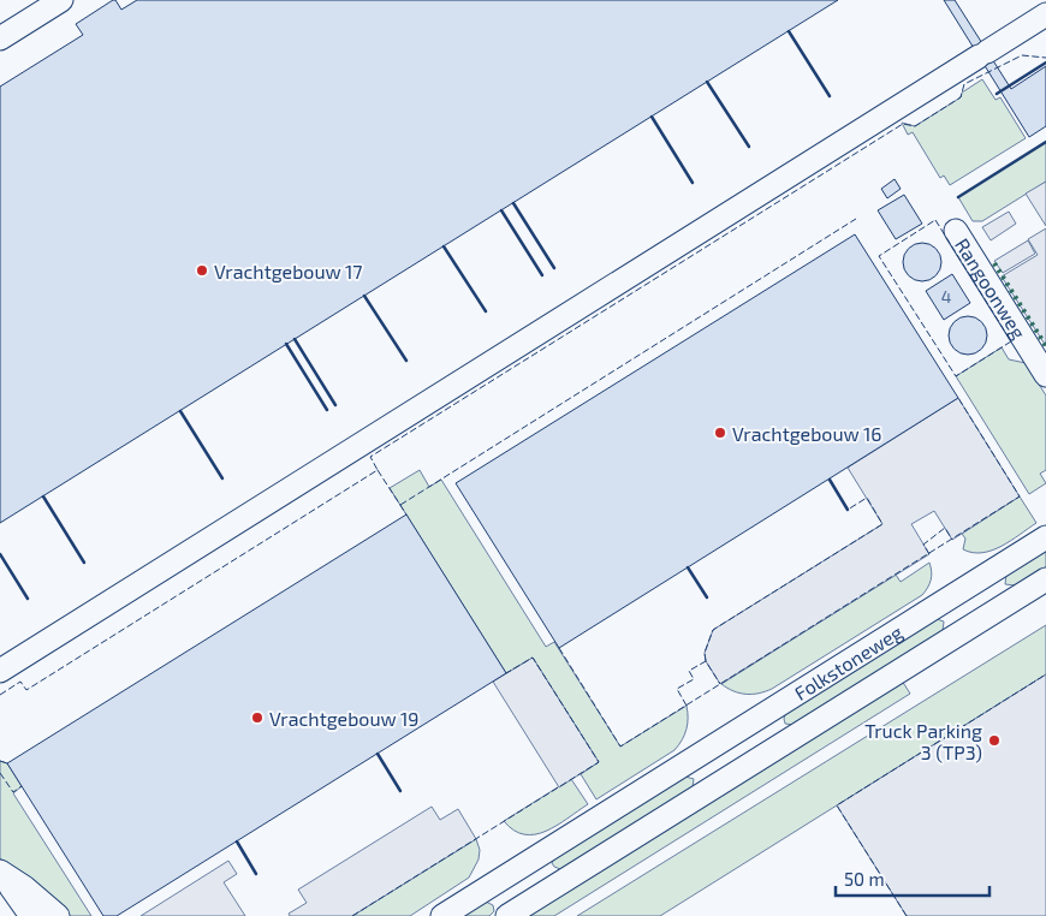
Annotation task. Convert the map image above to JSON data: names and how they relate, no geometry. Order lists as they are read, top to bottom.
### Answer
{
  "streets": {
    "street": ["Rangoonweg", "Folkstoneweg"]
  },
  "places": [
    "Vrachtgebouw 17",
    "Vrachtgebouw 16",
    "Vrachtgebouw 19",
    "Truck Parking 3 (TP3)"
  ],
  "house_numbers": ["4"],
  "scale_bar": "50 m"
}
